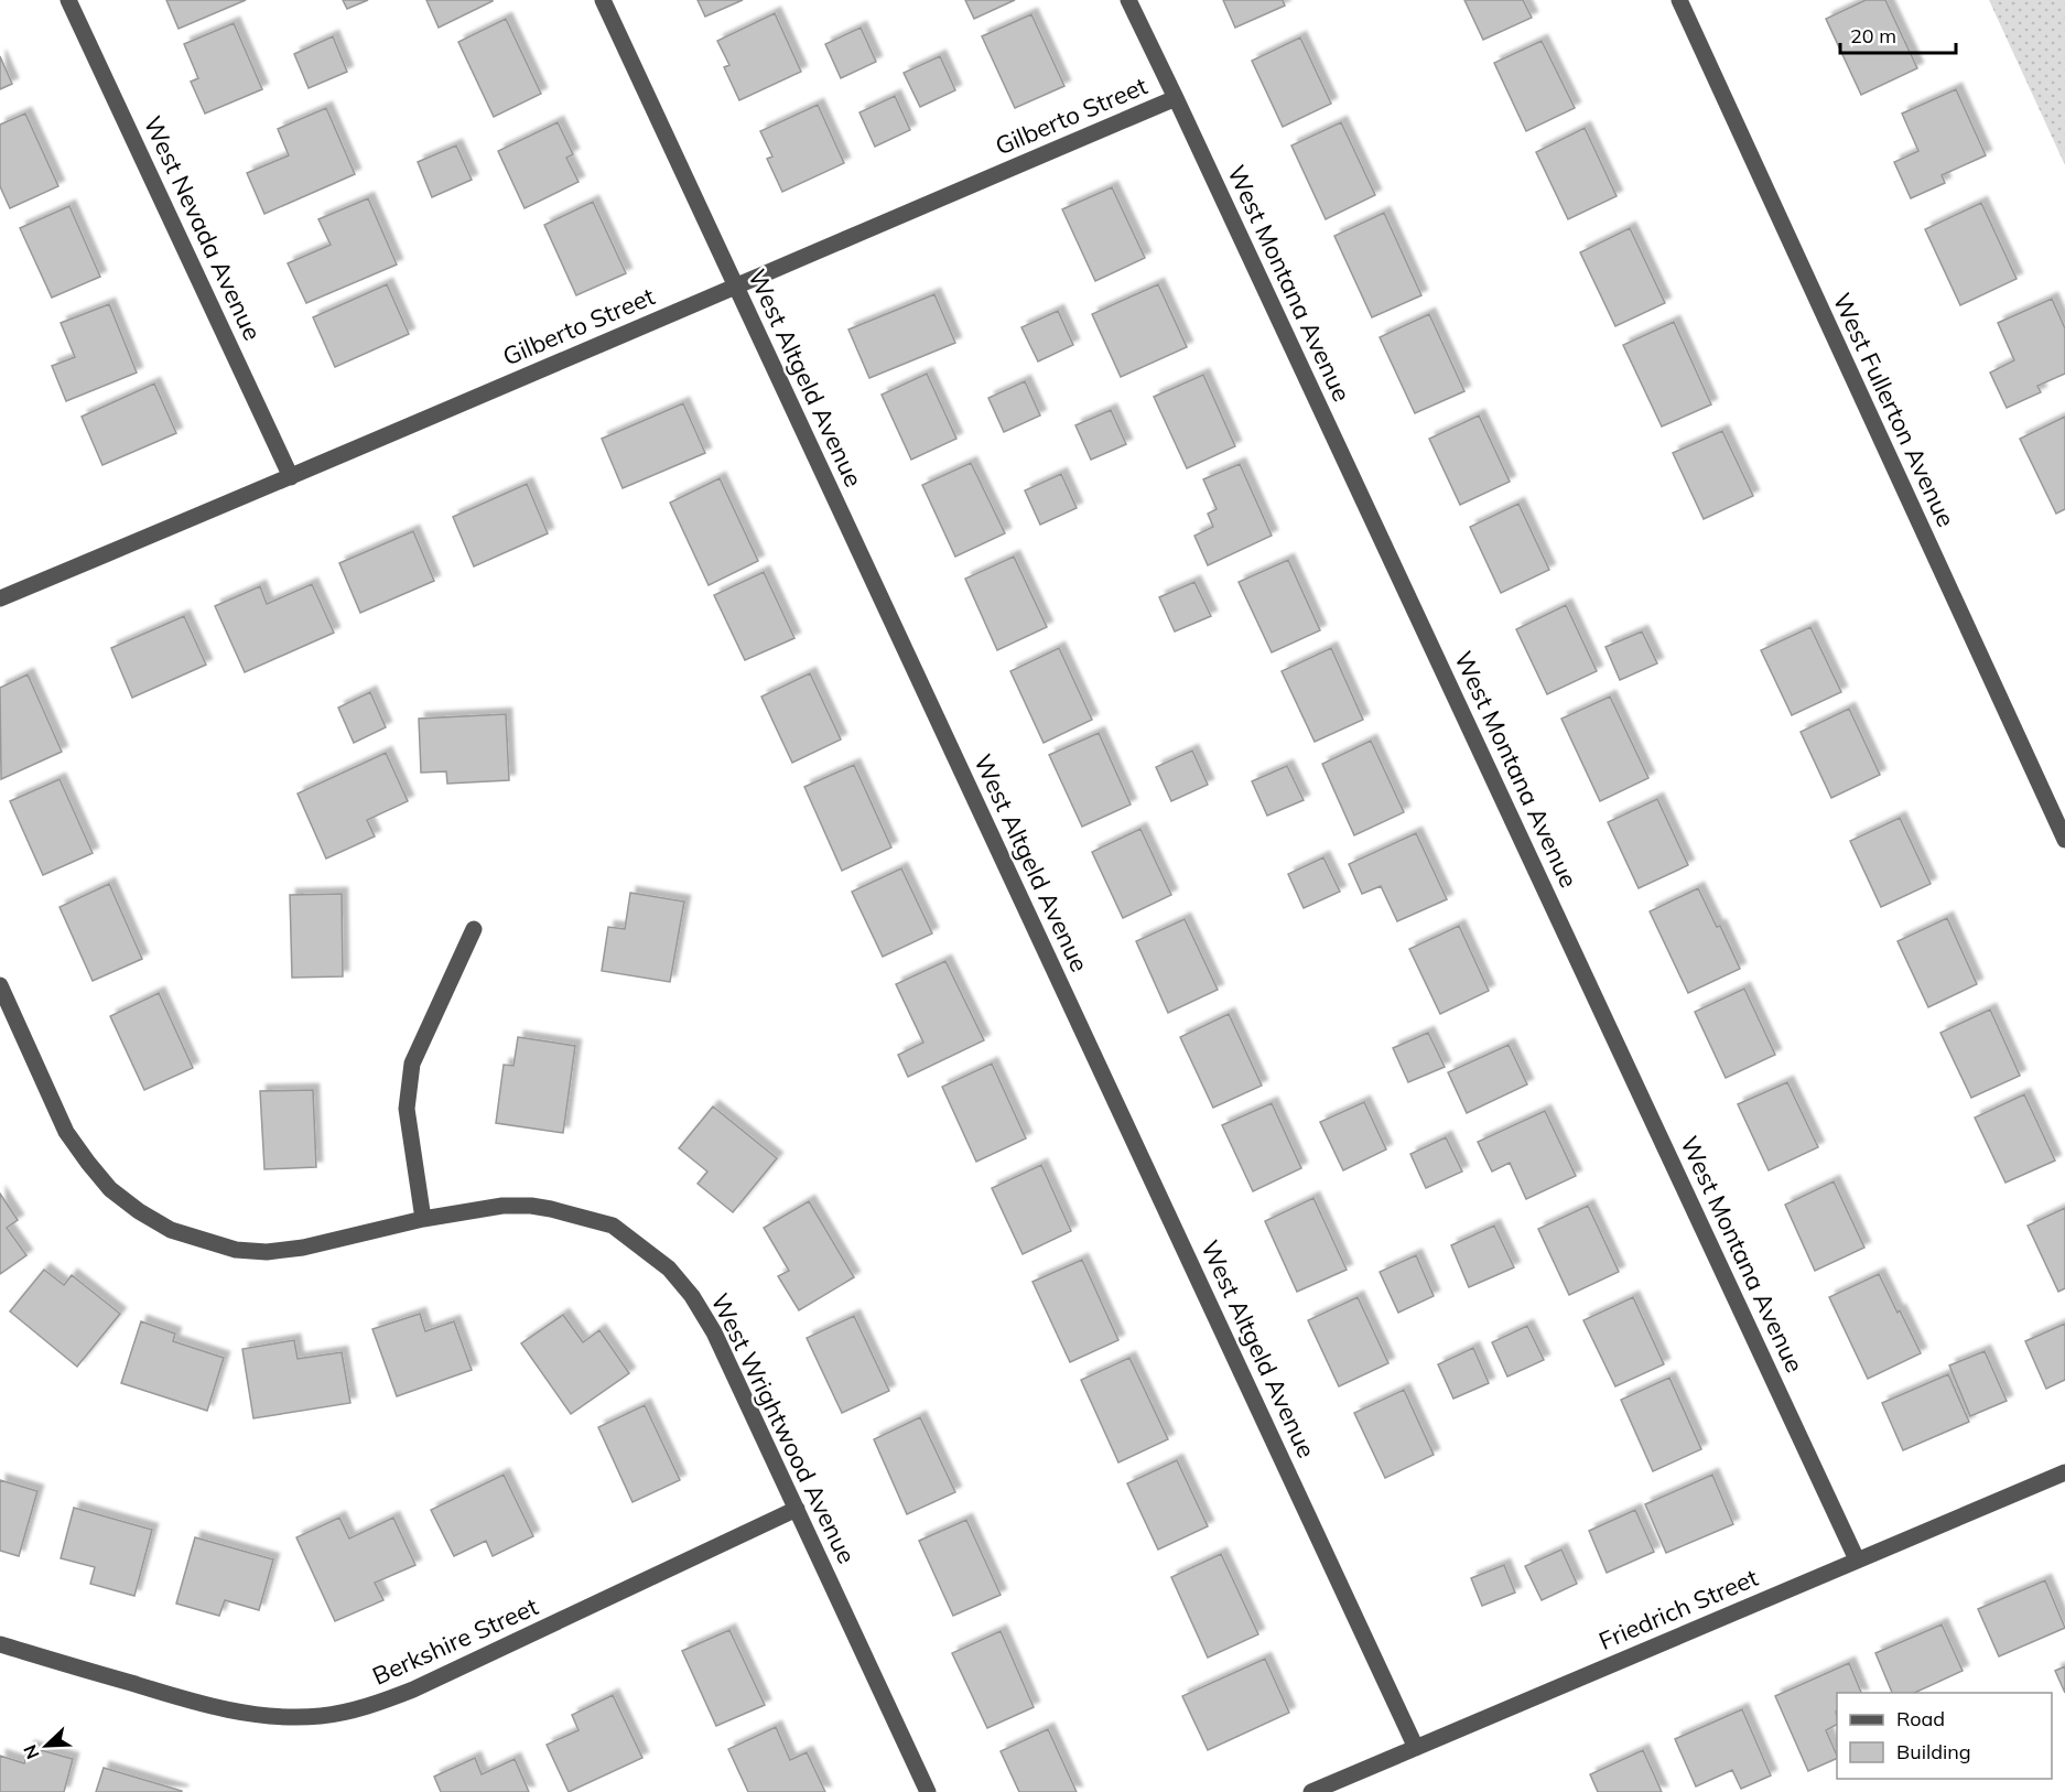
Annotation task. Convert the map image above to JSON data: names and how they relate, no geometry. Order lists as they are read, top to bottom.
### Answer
{
  "streets": {
    "street": [
      "Gilberto Street",
      "West Nevada Avenue",
      "West Montana Avenue",
      "West Altgeld Avenue",
      "West Fullerton Avenue",
      "West Wrightwood Avenue",
      "Friedrich Street",
      "Berkshire Street"
    ]
  },
  "crossings": [
    ["Gilberto Street", "West Nevada Avenue"],
    ["Gilberto Street", "West Montana Avenue"],
    ["Gilberto Street", "West Altgeld Avenue"],
    ["West Montana Avenue", "Friedrich Street"],
    ["West Altgeld Avenue", "Friedrich Street"],
    ["West Wrightwood Avenue", "Berkshire Street"]
  ],
  "legend": ["Road", "Building"],
  "scale_bar": "20 m",
  "north": "bottom left"
}
